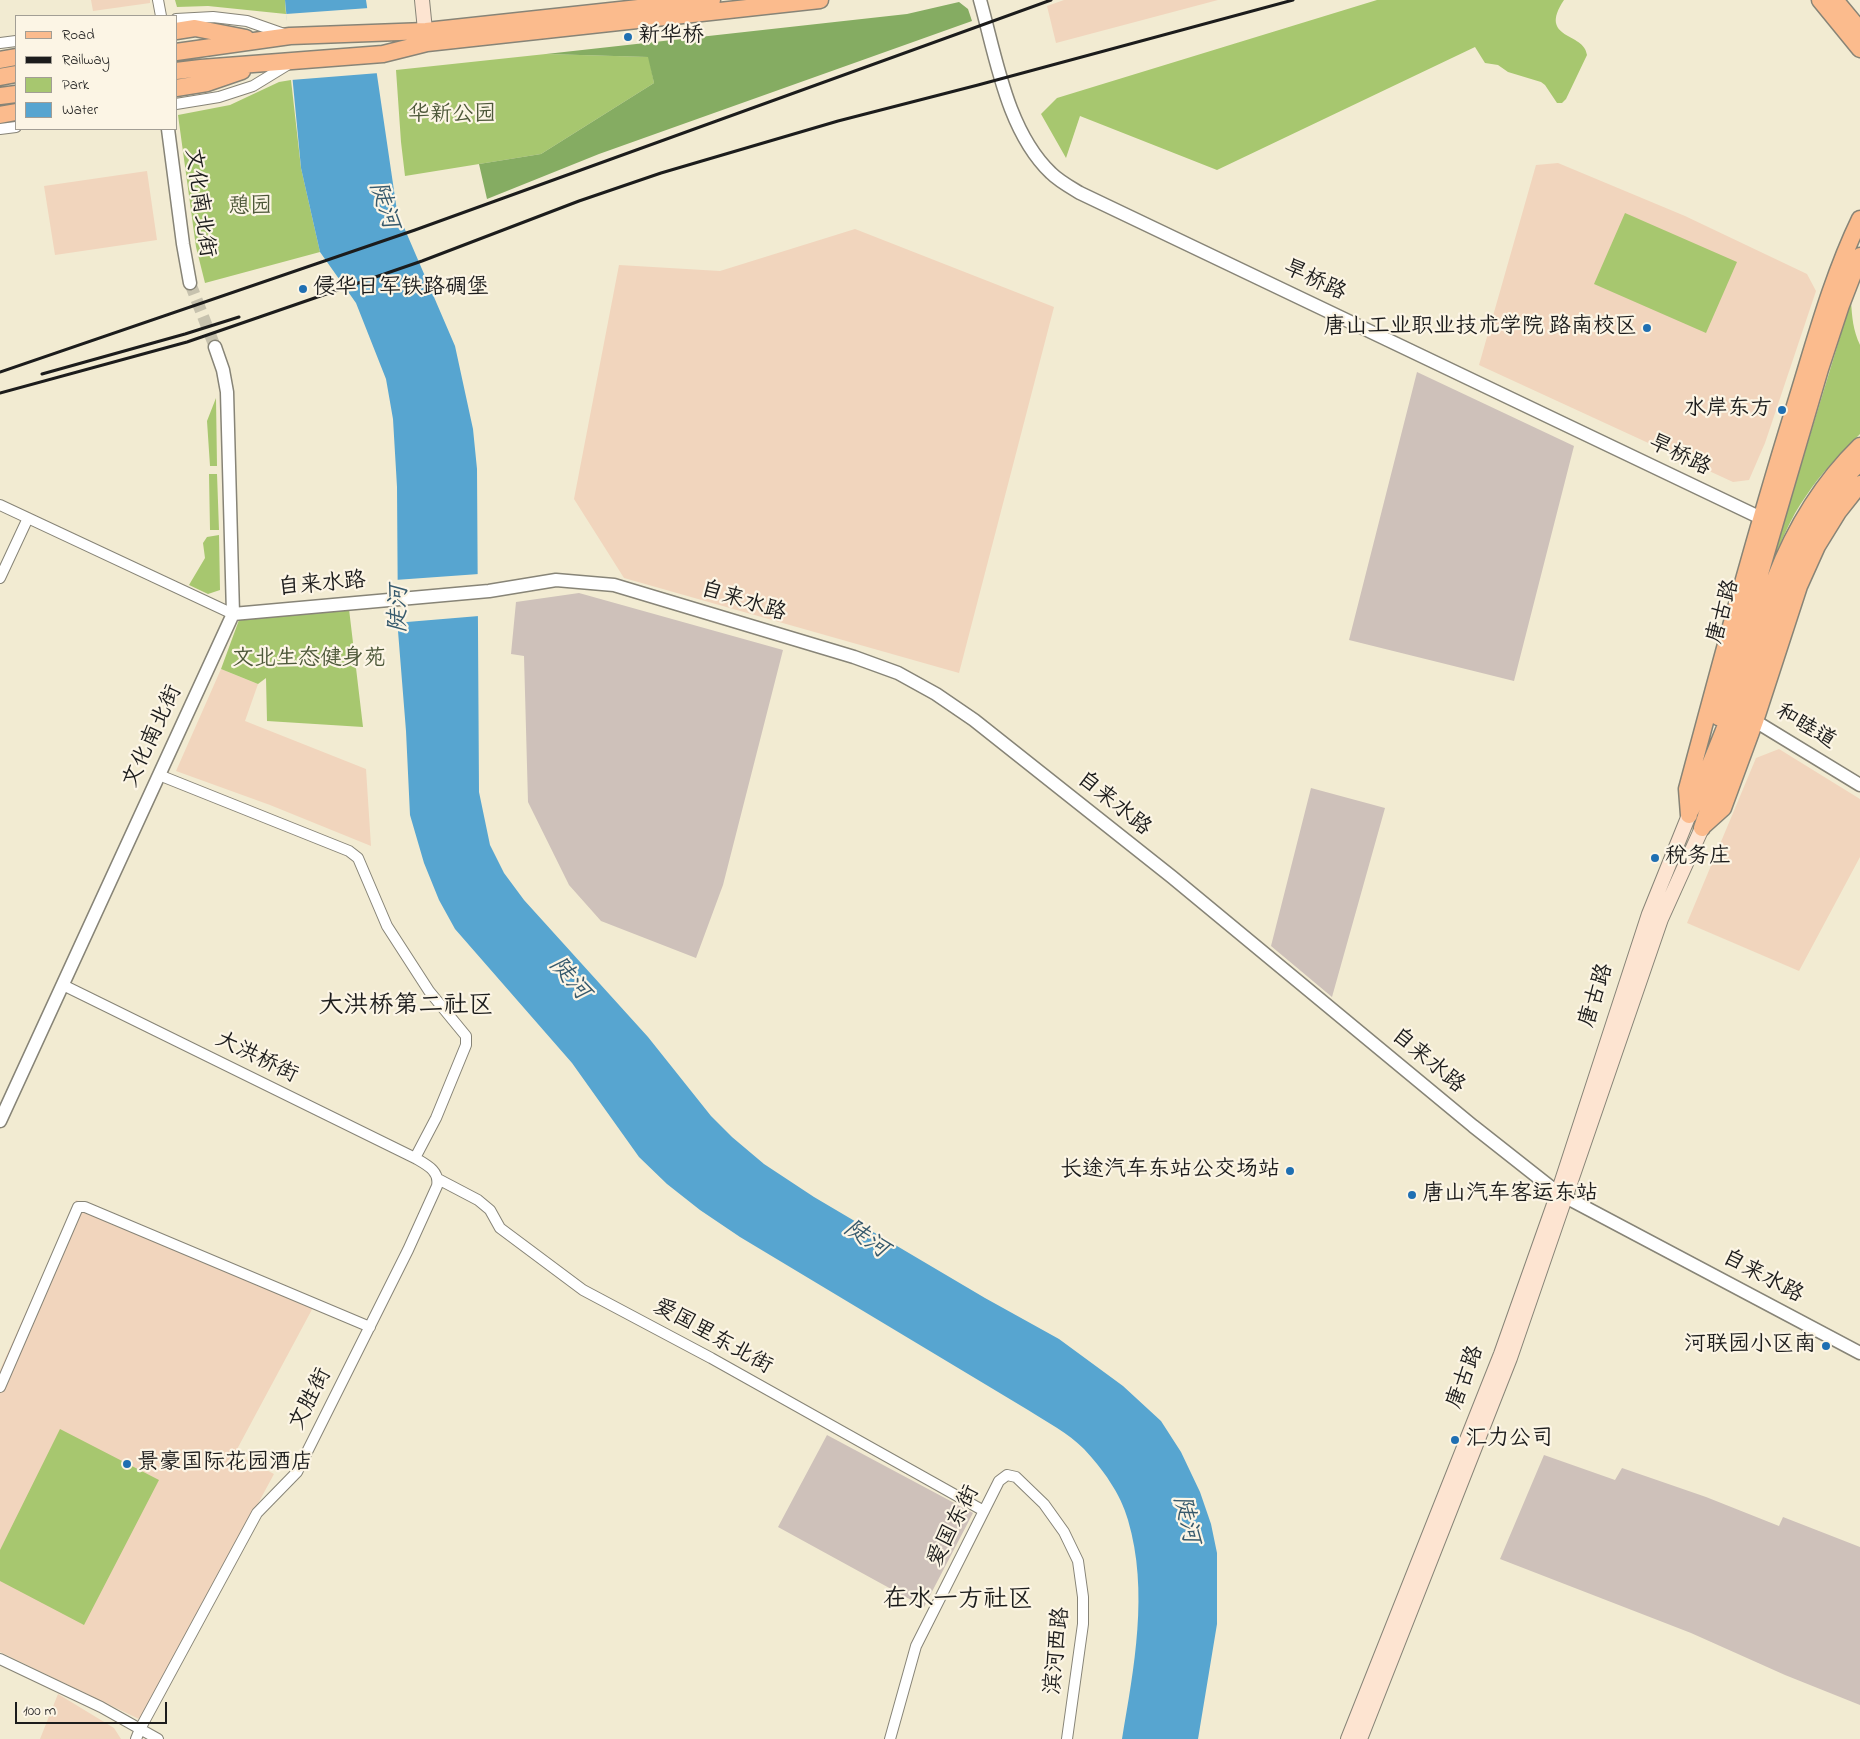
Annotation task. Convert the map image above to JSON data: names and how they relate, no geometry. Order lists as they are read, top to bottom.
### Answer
{
  "streets": {
    "main road": ["唐古路"],
    "street": [
      "文化南北街",
      "旱桥路",
      "自来水路",
      "和睦道",
      "大洪桥街",
      "爱国里东北街",
      "文胜街",
      "爱国东街",
      "滨河西路"
    ]
  },
  "crossings": [
    ["文化南北街", "自来水路"],
    ["文化南北街", "大洪桥街"],
    ["自来水路", "唐古路"],
    ["大洪桥街", "爱国里东北街"],
    ["大洪桥街", "文胜街"],
    ["爱国里东北街", "文胜街"],
    ["爱国里东北街", "爱国东街"],
    ["爱国东街", "滨河西路"]
  ],
  "districts": ["大洪桥第二社区", "在水一方社区"],
  "water": ["陡河"],
  "parks": ["华新公园", "憩园", "文北生态健身苑"],
  "places": [
    "新华桥",
    "侵华日军铁路碉堡",
    "唐山工业职业技术学院 路南校区",
    "水岸东方",
    "税务庄",
    "长途汽车东站公交场站",
    "唐山汽车客运东站",
    "河联园小区南",
    "汇力公司",
    "景豪国际花园酒店"
  ],
  "legend": [
    "Road",
    "Railway",
    "Park",
    "Water"
  ],
  "scale_bar": "100 m"
}
